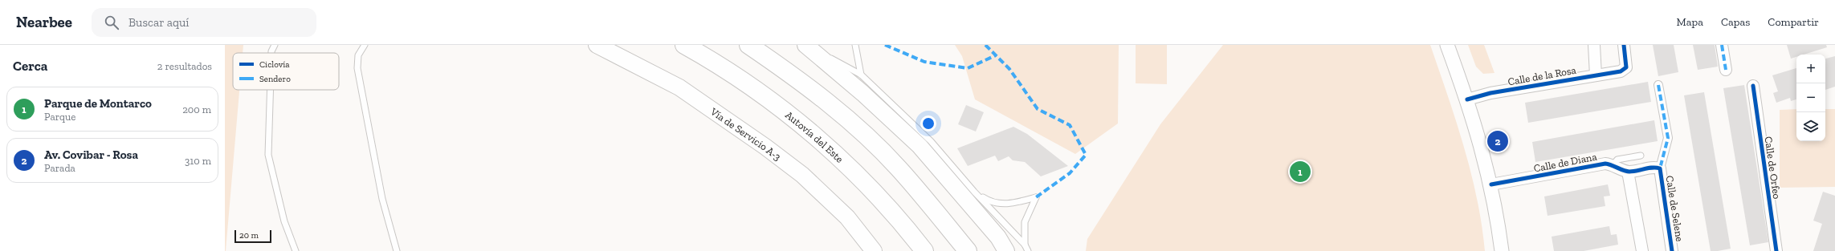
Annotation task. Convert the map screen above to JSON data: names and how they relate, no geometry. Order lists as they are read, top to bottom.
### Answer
{
  "streets": {
    "highway": ["Autovía del Este"],
    "main road": ["Vía de Servicio A-3"],
    "street": [
      "Calle de la Rosa",
      "Calle de Diana",
      "Calle de Orfeo",
      "Calle de Selene"
    ]
  },
  "legend": ["Ciclovía", "Sendero"],
  "scale_bar": "20 m",
  "page": {
    "header": "Nearbee",
    "search": "Buscar aquí",
    "nav": ["Mapa", "Capas", "Compartir"],
    "heading": ["Cerca", "2 resultados"],
    "map_buttons": ["+", "−"],
    "list": [
      {
        "mark": "1",
        "name": "Parque de Montarco",
        "note": "Parque",
        "value": "200 m"
      },
      {
        "mark": "2",
        "name": "Av. Covibar - Rosa",
        "note": "Parada",
        "value": "310 m"
      }
    ],
    "pins": ["2", "1"],
    "scale": "20 m"
  }
}
